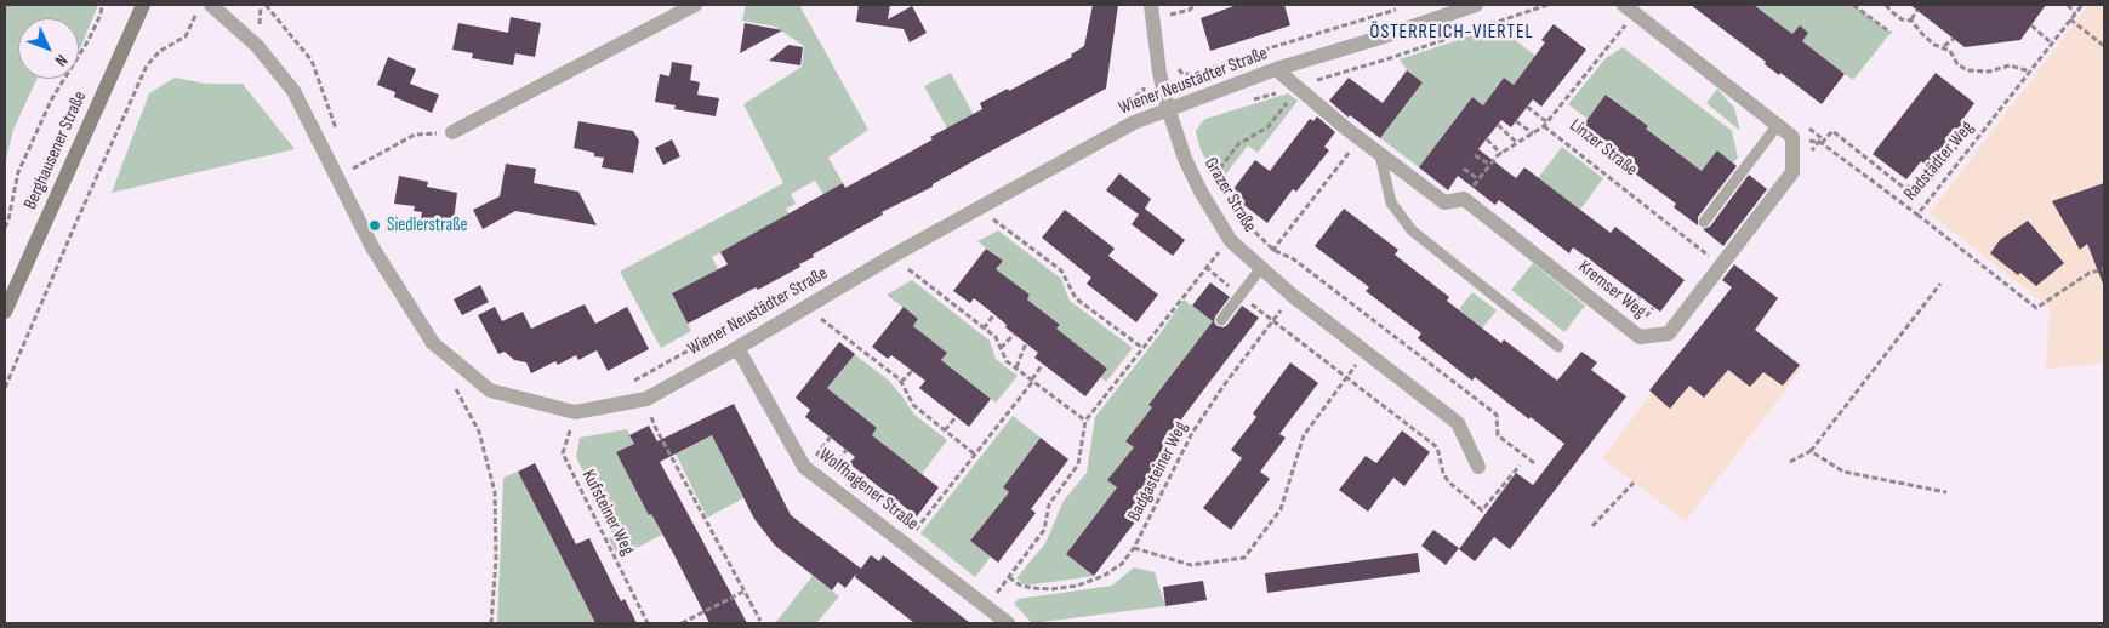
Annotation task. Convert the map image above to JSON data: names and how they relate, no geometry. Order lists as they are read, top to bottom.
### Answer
{
  "streets": {
    "street": [
      "Wiener Neustädter Straße",
      "Berghausener Straße",
      "Grazer Straße",
      "Kremser Weg",
      "Wolfhagener Straße"
    ],
    "path": [
      "Linzer Straße",
      "Radstädter Weg",
      "Badgasteiner Weg",
      "Kufsteiner Weg"
    ]
  },
  "crossings": [
    ["Wiener Neustädter Straße", "Grazer Straße"],
    ["Wiener Neustädter Straße", "Wolfhagener Straße"],
    ["Wiener Neustädter Straße", "Kufsteiner Weg"],
    ["Linzer Straße", "Kremser Weg"],
    ["Radstädter Weg", "Kremser Weg"],
    ["Grazer Straße", "Badgasteiner Weg"]
  ],
  "districts": ["ÖSTERREICH-VIERTEL"],
  "places": ["Siedlerstraße"],
  "north": "bottom right"
}
